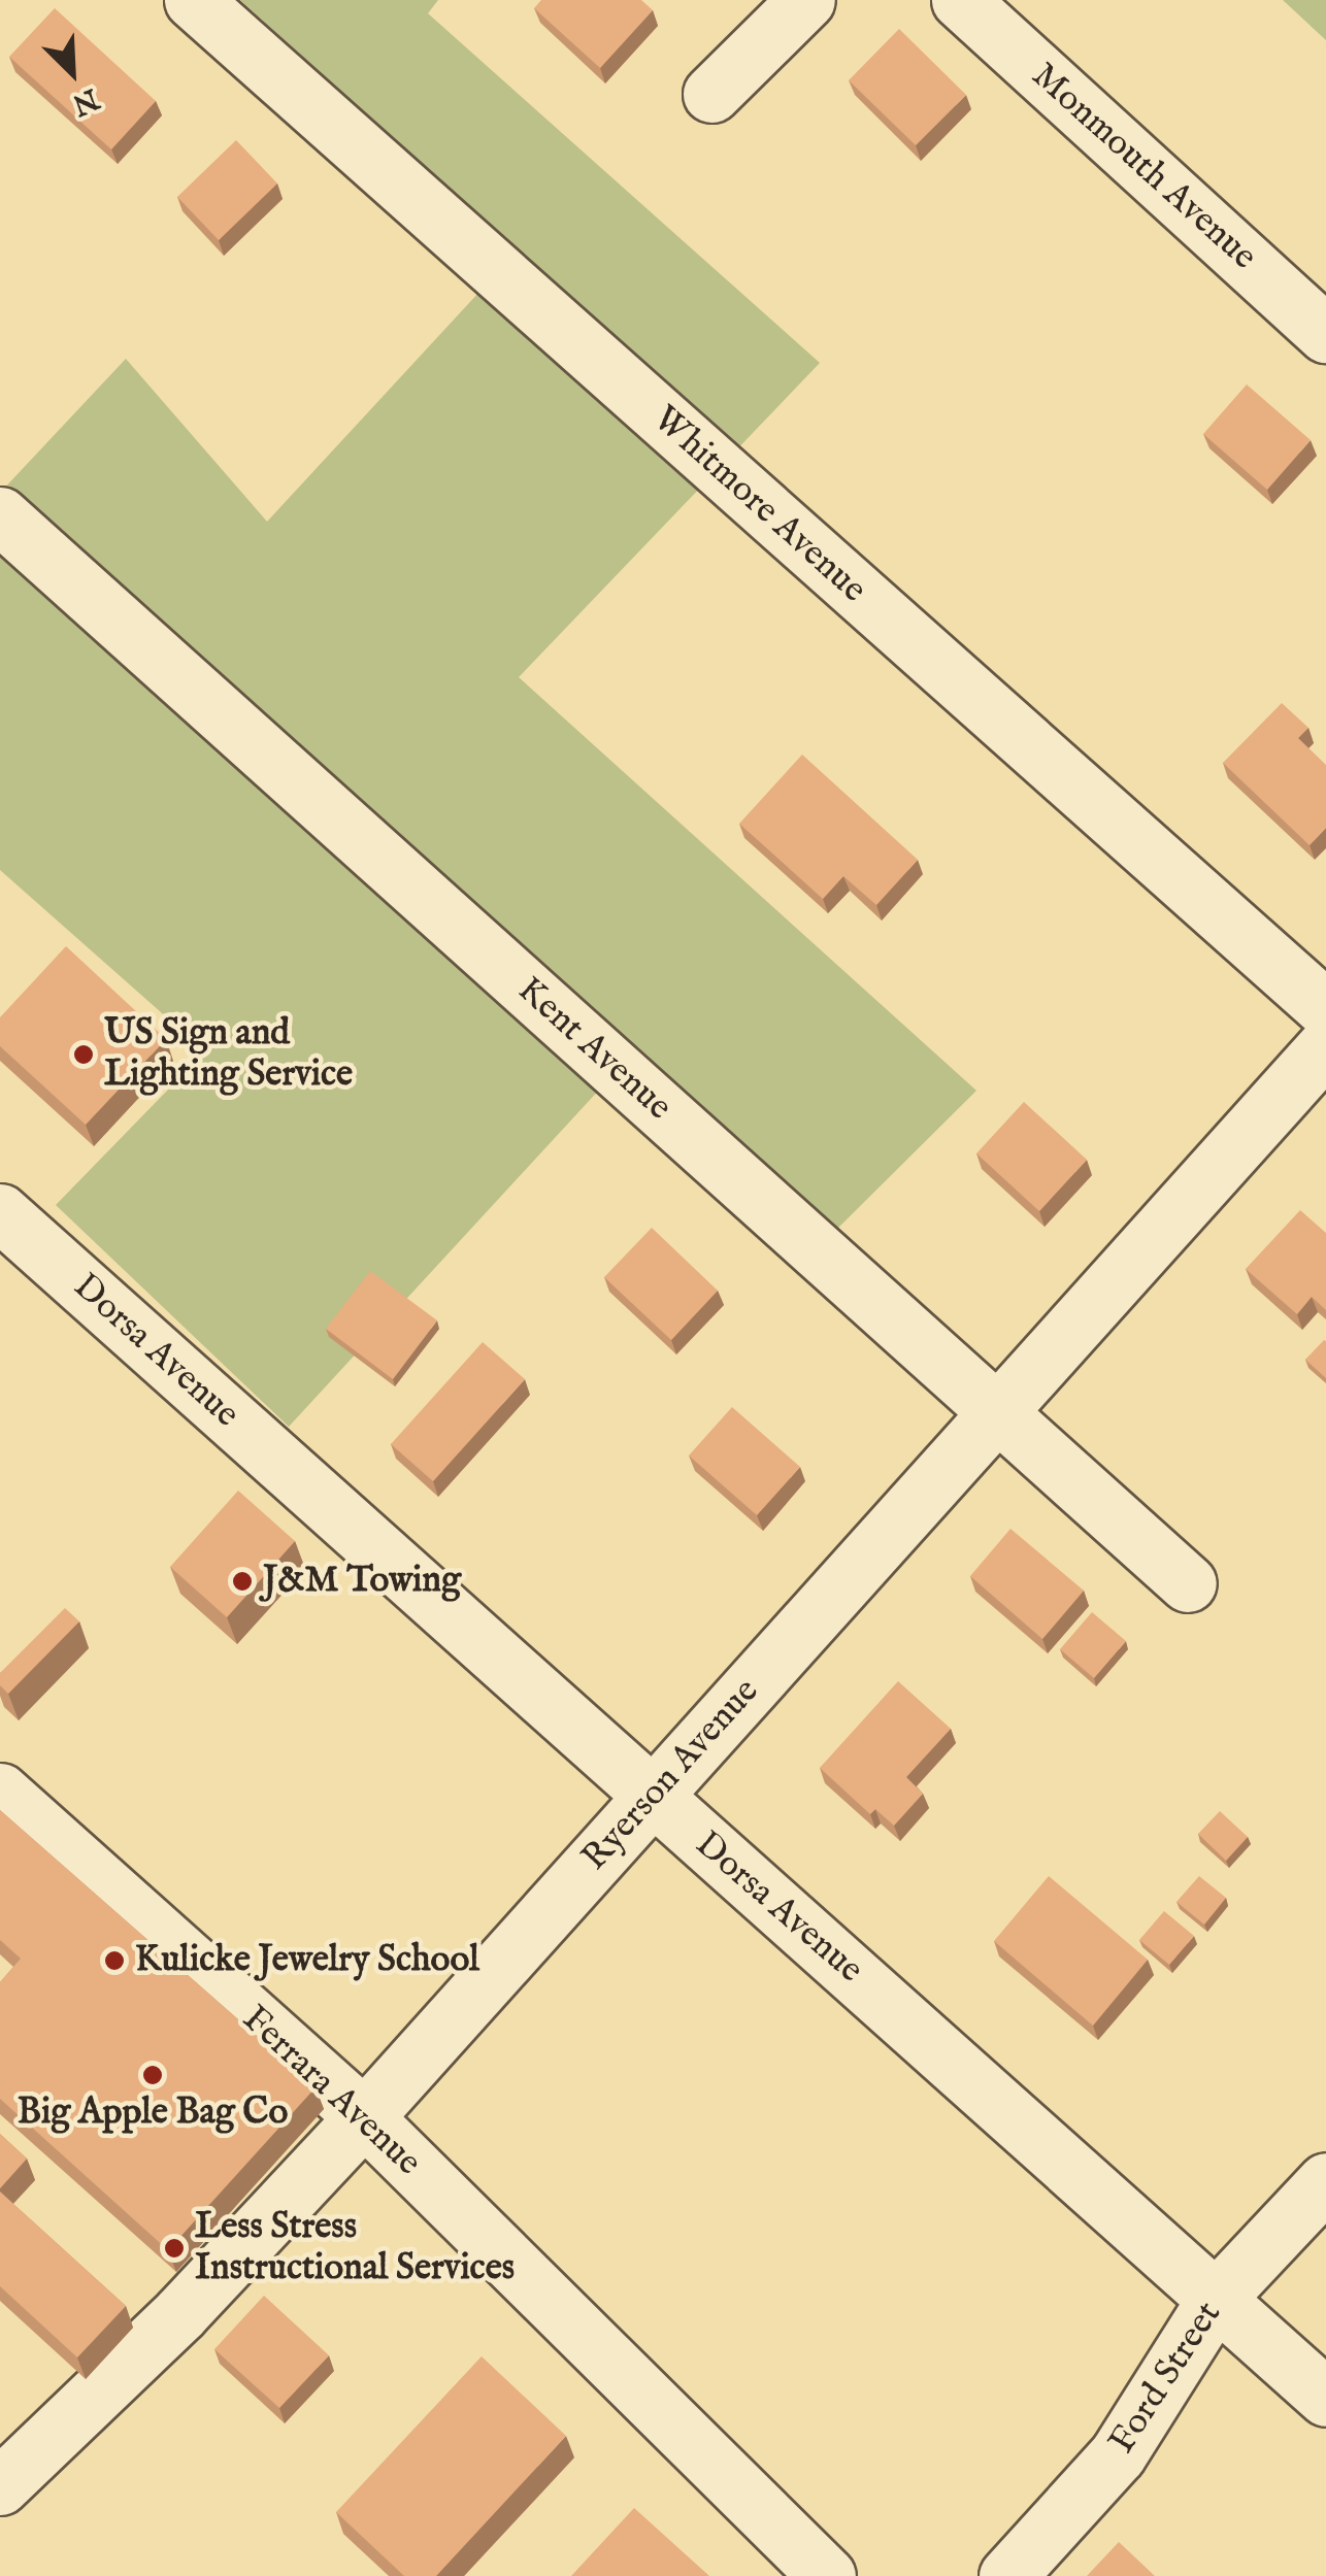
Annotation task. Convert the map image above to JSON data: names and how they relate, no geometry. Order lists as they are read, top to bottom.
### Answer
{
  "streets": {
    "street": [
      "Monmouth Avenue",
      "Whitmore Avenue",
      "Kent Avenue",
      "Dorsa Avenue",
      "Ryerson Avenue",
      "Ferrara Avenue",
      "Ford Street"
    ]
  },
  "crossings": [
    ["Kent Avenue", "Ryerson Avenue"],
    ["Dorsa Avenue", "Ryerson Avenue"],
    ["Dorsa Avenue", "Ford Street"],
    ["Ryerson Avenue", "Ferrara Avenue"]
  ],
  "places": [
    "US Sign and Lighting Service",
    "J&M Towing",
    "Kulicke Jewelry School",
    "Big Apple Bag Co",
    "Less Stress Instructional Services"
  ],
  "north": "bottom right"
}
